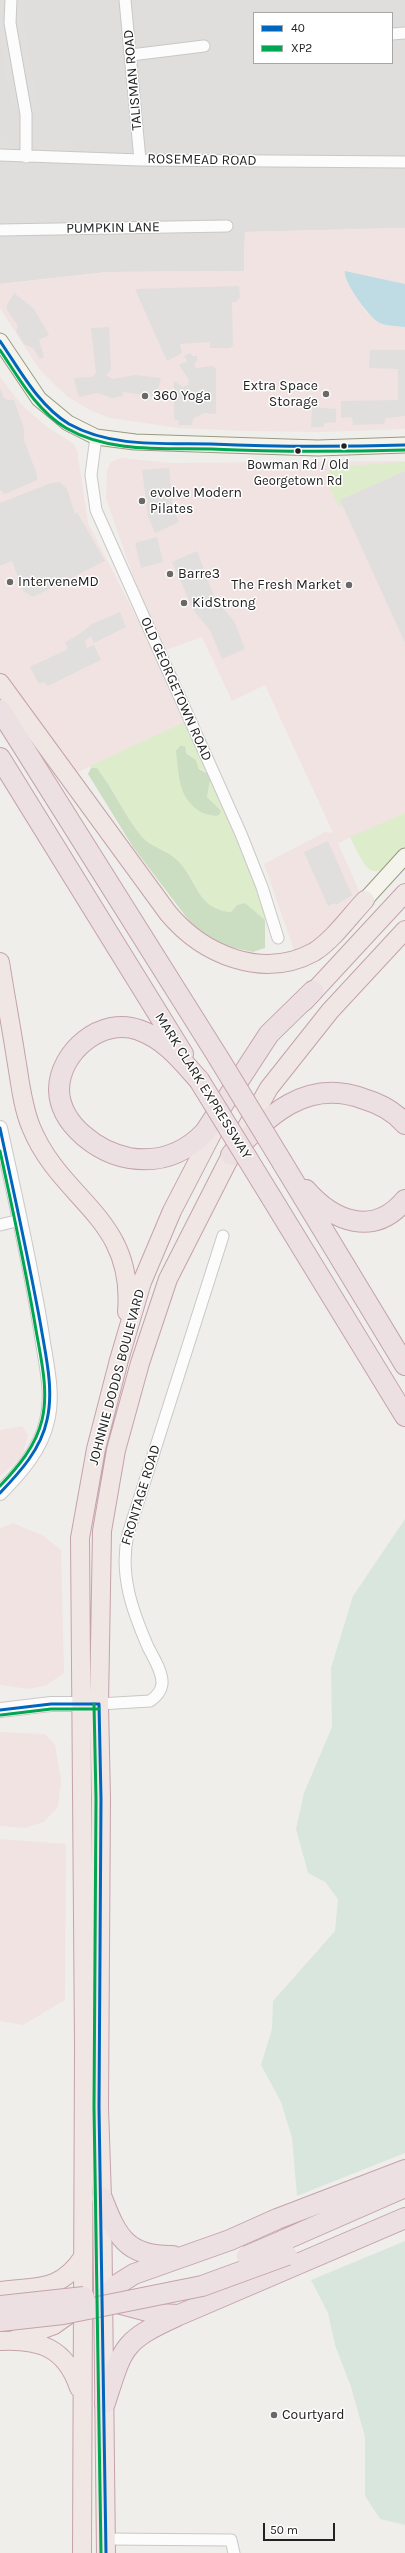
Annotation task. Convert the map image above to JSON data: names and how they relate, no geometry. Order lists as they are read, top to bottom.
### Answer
{
  "streets": {
    "highway": ["MARK CLARK EXPRESSWAY", "JOHNNIE DODDS BOULEVARD"],
    "street": [
      "TALISMAN ROAD",
      "ROSEMEAD ROAD",
      "PUMPKIN LANE",
      "OLD GEORGETOWN ROAD",
      "FRONTAGE ROAD"
    ]
  },
  "crossings": [
    ["TALISMAN ROAD", "ROSEMEAD ROAD"],
    ["JOHNNIE DODDS BOULEVARD", "FRONTAGE ROAD"]
  ],
  "places": [
    "Extra Space Storage",
    "360 Yoga",
    "Bowman Rd / Old Georgetown Rd",
    "evolve Modern Pilates",
    "Barre3",
    "InterveneMD",
    "The Fresh Market",
    "KidStrong",
    "Courtyard"
  ],
  "lines": ["transit line 40", "transit line XP2"],
  "legend": ["40", "XP2"],
  "scale_bar": "50 m"
}
